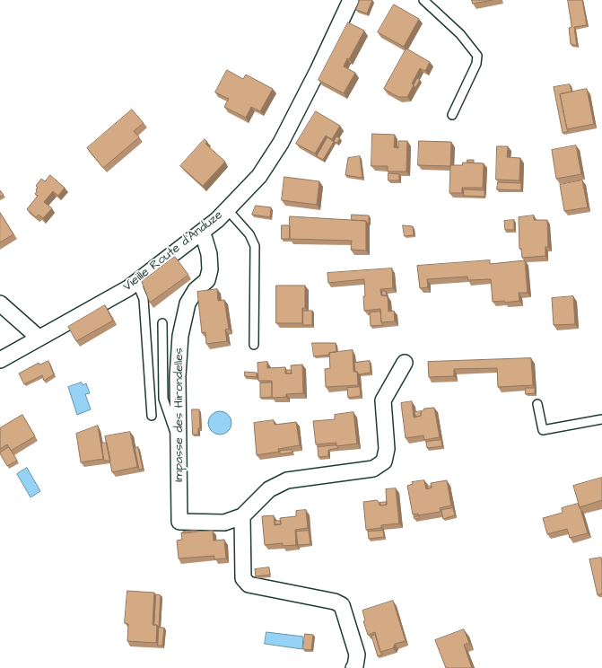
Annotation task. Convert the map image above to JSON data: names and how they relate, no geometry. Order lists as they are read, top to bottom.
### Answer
{
  "streets": {
    "street": ["Vieille Route d'Anduze", "Impasse des Hirondelles"]
  },
  "crossings": [
    ["Vieille Route d'Anduze", "Impasse des Hirondelles"]
  ]
}
